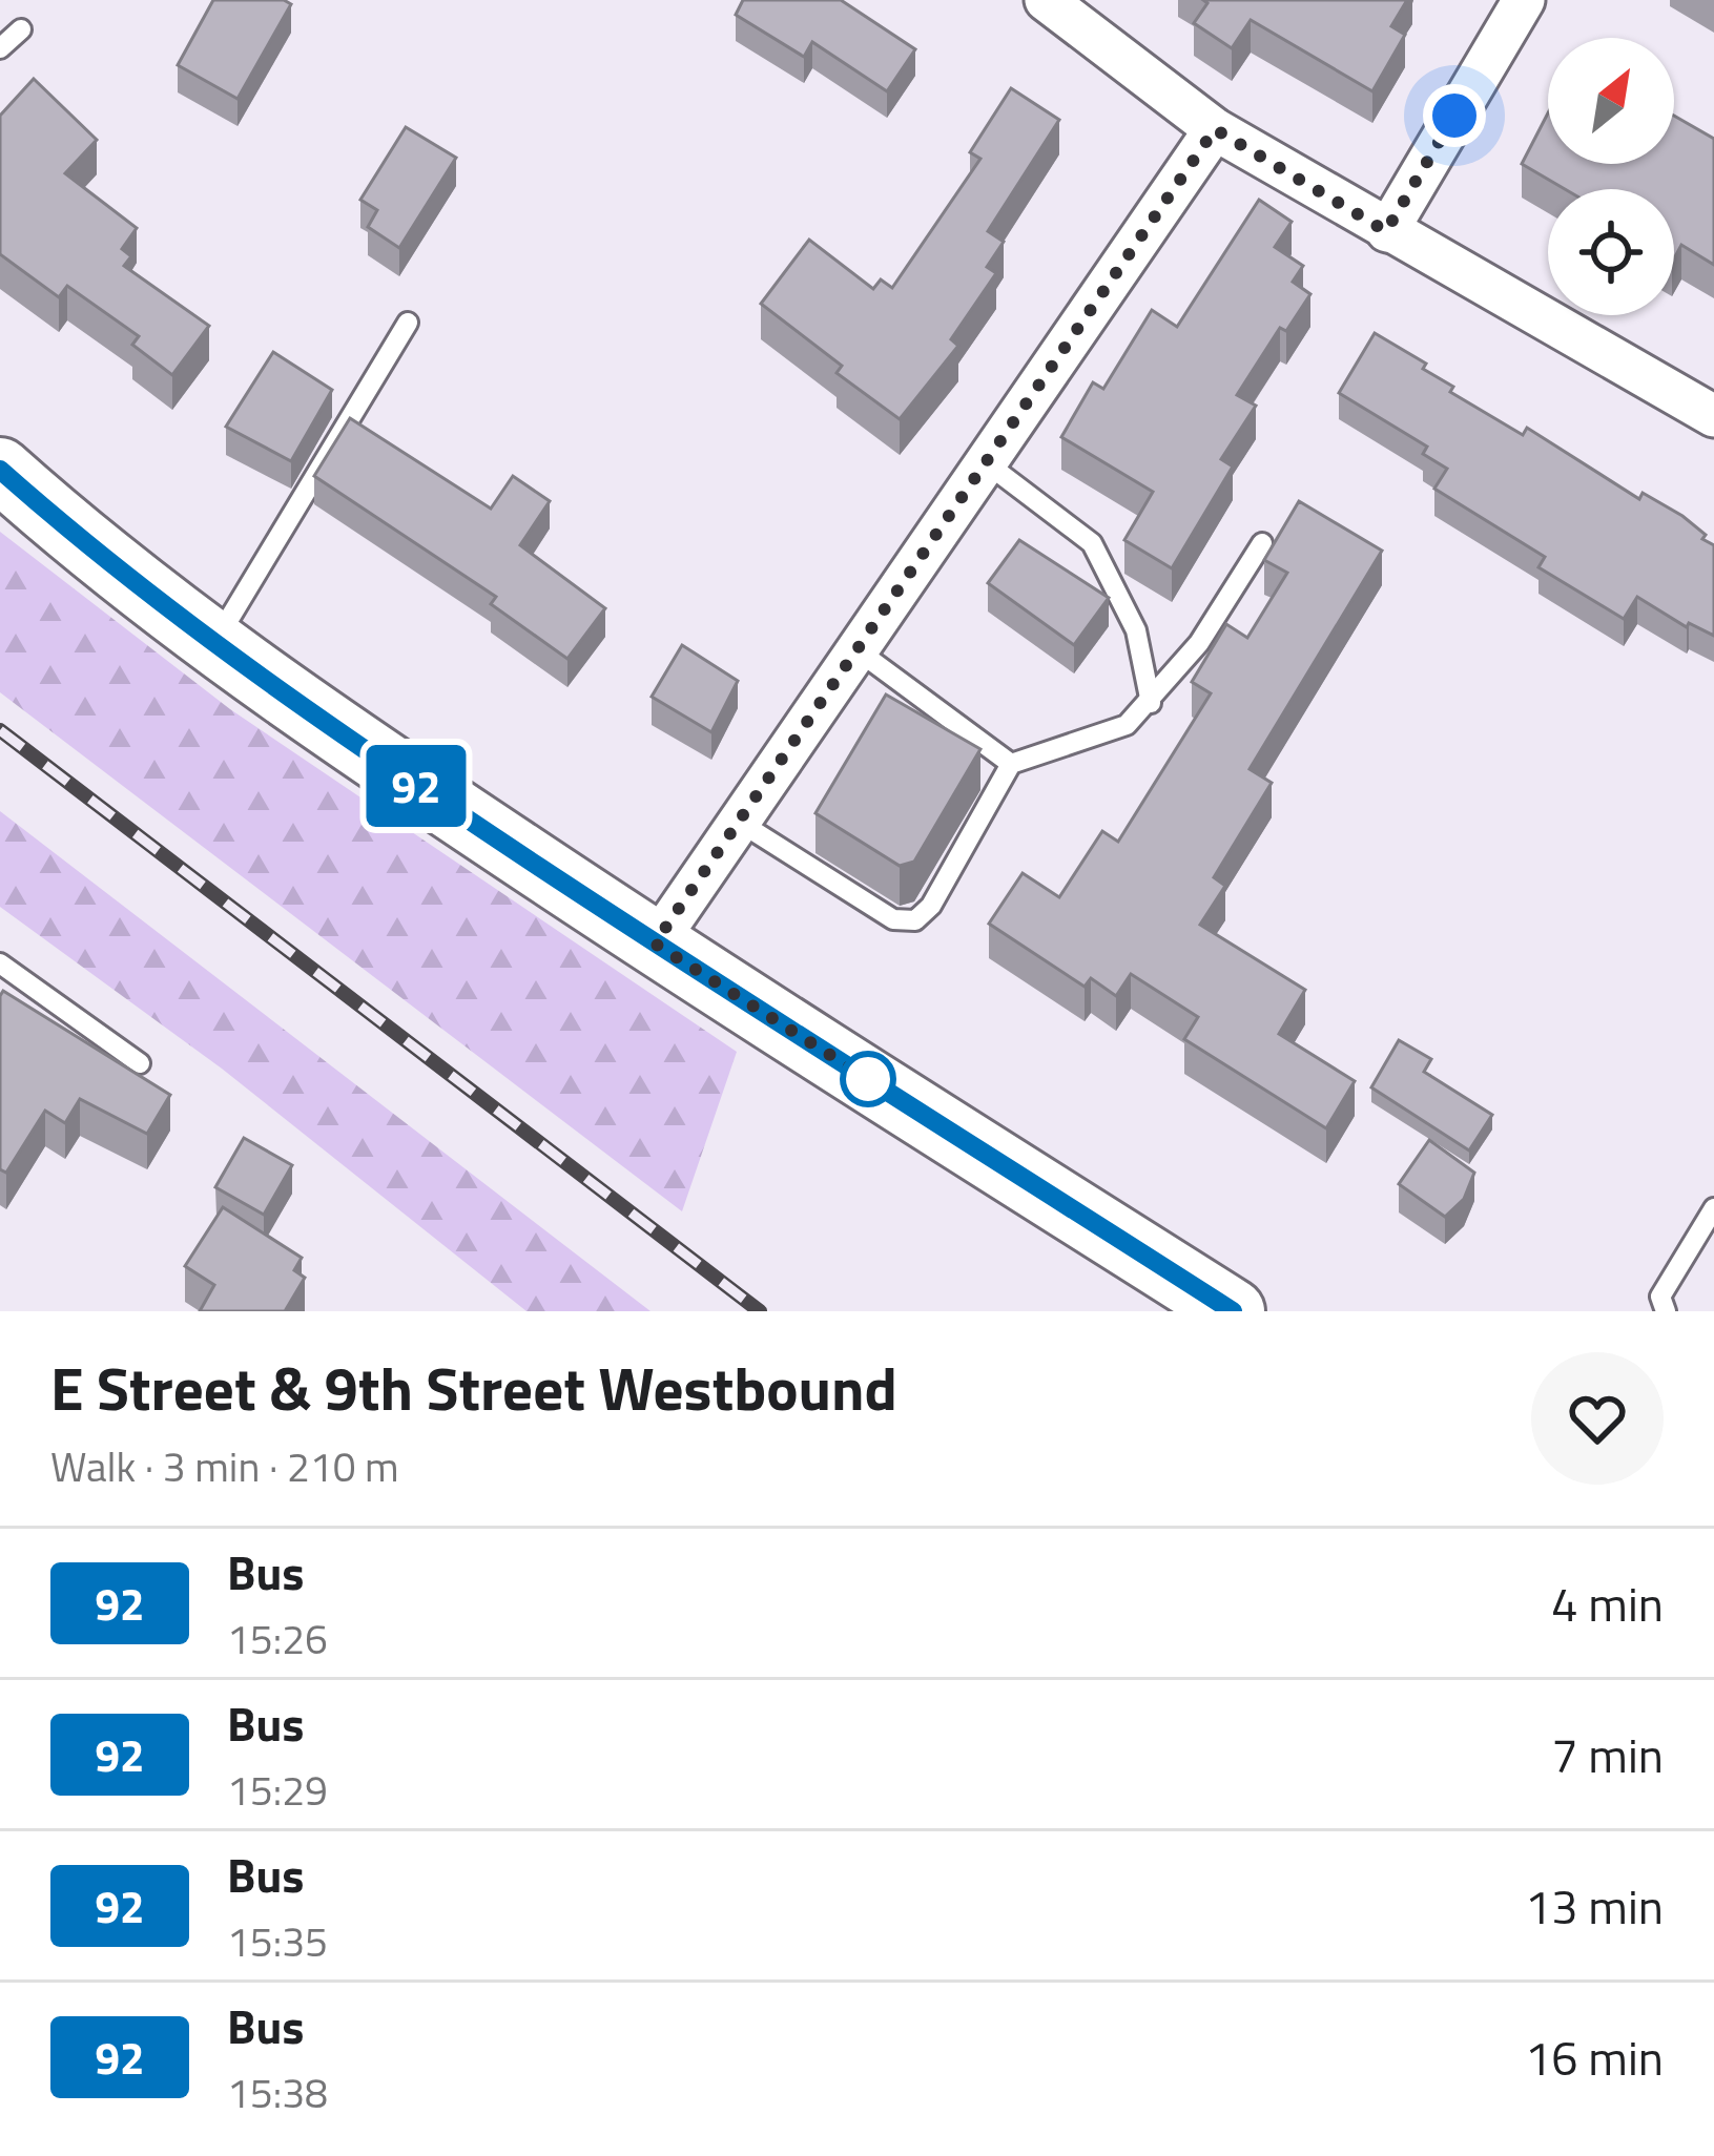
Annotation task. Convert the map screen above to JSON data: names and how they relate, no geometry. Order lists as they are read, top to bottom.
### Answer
{
  "lines": ["bus line 92"],
  "north": "top right",
  "page": {
    "on_map": "92",
    "heading": ["E Street & 9th Street Westbound", "Walk · 3 min · 210 m"],
    "list": [
      {
        "mark": "92",
        "name": "Bus",
        "note": "15:26",
        "value": "4 min"
      },
      {
        "mark": "92",
        "name": "Bus",
        "note": "15:29",
        "value": "7 min"
      },
      {
        "mark": "92",
        "name": "Bus",
        "note": "15:35",
        "value": "13 min"
      },
      {
        "mark": "92",
        "name": "Bus",
        "note": "15:38",
        "value": "16 min"
      }
    ]
  }
}
